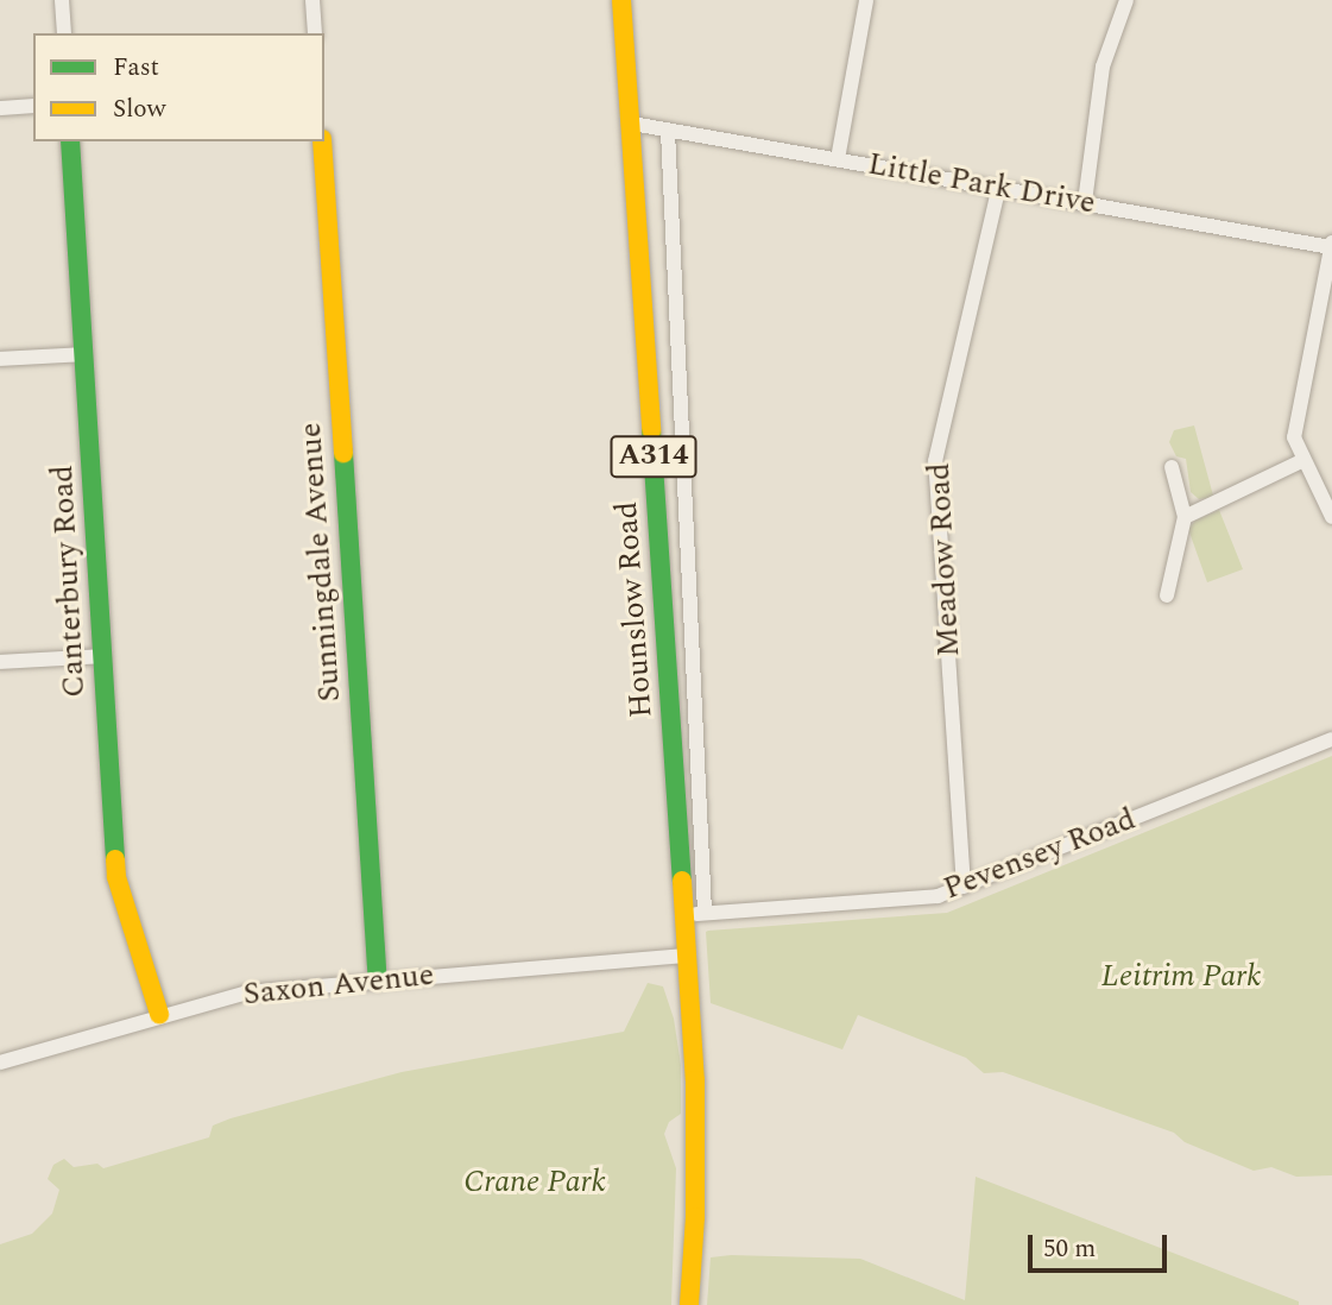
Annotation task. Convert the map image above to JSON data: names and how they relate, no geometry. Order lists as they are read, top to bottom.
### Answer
{
  "streets": {
    "street": [
      "Little Park Drive",
      "A314",
      "Meadow Road",
      "Sunningdale Avenue",
      "Canterbury Road",
      "Hounslow Road",
      "Pevensey Road",
      "Saxon Avenue"
    ]
  },
  "crossings": [
    ["Little Park Drive", "Meadow Road"],
    ["Little Park Drive", "Hounslow Road"],
    ["Meadow Road", "Pevensey Road"],
    ["Sunningdale Avenue", "Saxon Avenue"],
    ["Canterbury Road", "Saxon Avenue"],
    ["Hounslow Road", "Pevensey Road"],
    ["Hounslow Road", "Saxon Avenue"]
  ],
  "parks": ["Leitrim Park", "Crane Park"],
  "legend": ["Fast", "Slow"],
  "scale_bar": "50 m"
}
